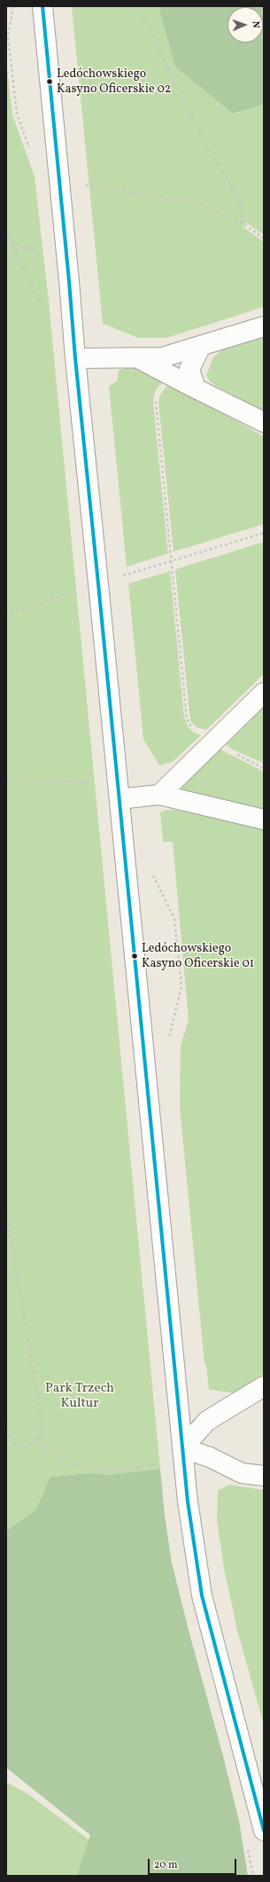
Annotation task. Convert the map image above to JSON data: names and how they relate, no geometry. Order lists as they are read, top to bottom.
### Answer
{
  "parks": ["Park Trzech Kultur"],
  "places": ["Ledóchowskiego Kasyno Oficerskie 02", "Ledóchowskiego Kasyno Oficerskie 01"],
  "scale_bar": "20 m",
  "north": "right"
}
